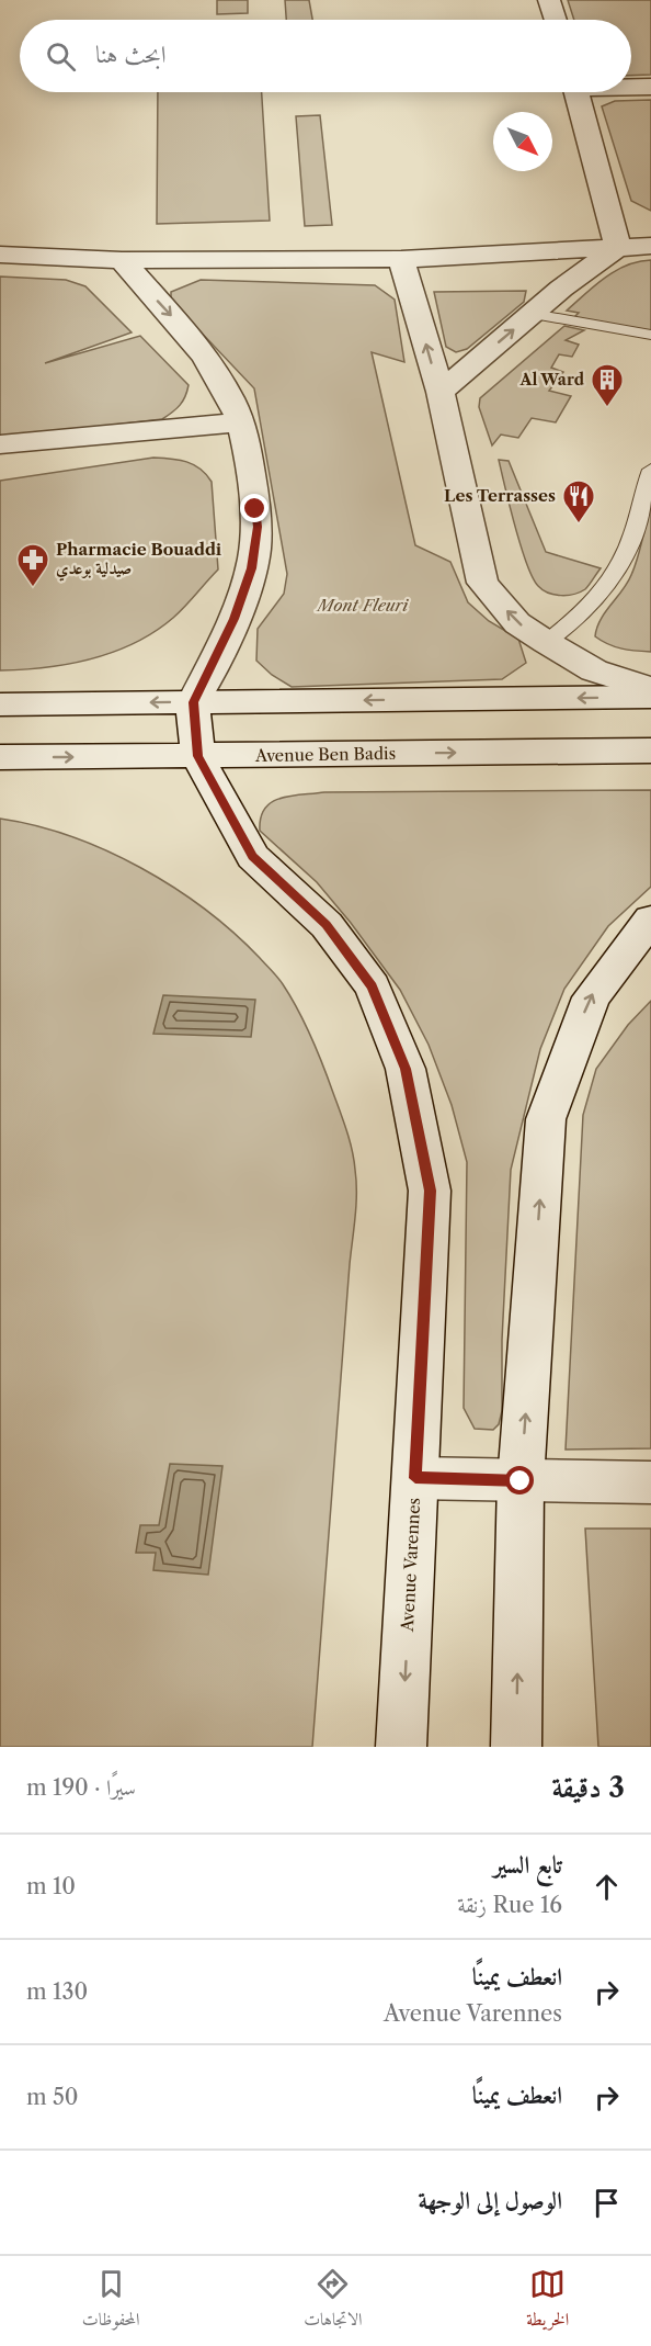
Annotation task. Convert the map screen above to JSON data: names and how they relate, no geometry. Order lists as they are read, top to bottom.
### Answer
{
  "streets": {
    "street": ["Avenue Ben Badis", "Avenue Varennes"]
  },
  "crossings": [
    ["Avenue Ben Badis", "Avenue Varennes"]
  ],
  "parks": ["Mont Fleuri"],
  "places": {
    "building": ["Al Ward"],
    "restaurant": ["Les Terrasses"],
    "pharmacy": ["Pharmacie Bouaddi صيدلية بوعدي"]
  },
  "north": "bottom right",
  "page": {
    "search": "ابحث هنا",
    "heading": ["3 دقيقة", "سيرًا · 190 m"],
    "list": [
      ["تابع السير", "Rue 16 زنقة", "10 m"],
      ["انعطف يمينًا", "Avenue Varennes", "130 m"],
      ["انعطف يمينًا", "50 m"],
      "الوصول إلى الوجهة"
    ],
    "nav": ["الخريطة", "الاتجاهات", "المحفوظات"]
  }
}
